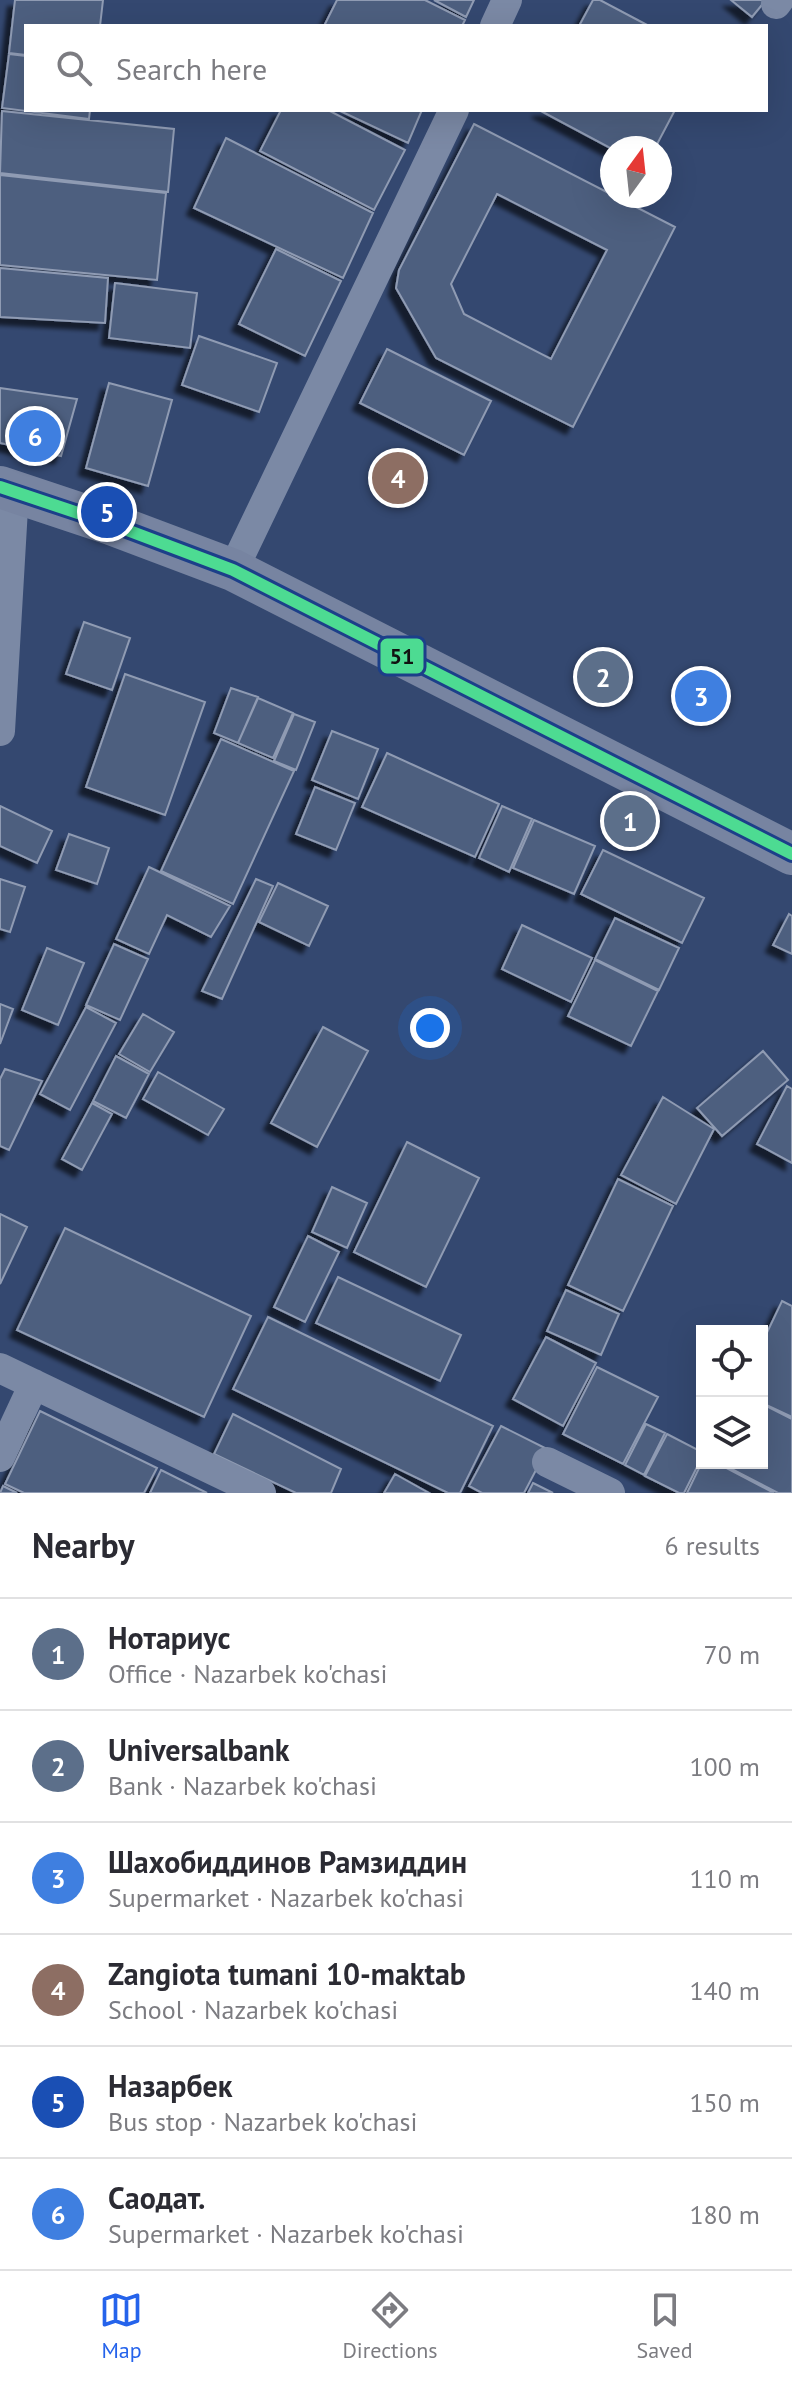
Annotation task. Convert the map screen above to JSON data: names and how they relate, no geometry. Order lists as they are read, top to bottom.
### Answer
{
  "lines": ["transit line 51"],
  "north": "top",
  "page": {
    "search": "Search here",
    "pins": [
      "6",
      "4",
      "5",
      "2",
      "3",
      "1"
    ],
    "heading": ["Nearby", "6 results"],
    "list": [
      {
        "mark": "1",
        "name": "Нотариус",
        "note": "Office · Nazarbek ko'chasi",
        "value": "70 m"
      },
      {
        "mark": "2",
        "name": "Universalbank",
        "note": "Bank · Nazarbek ko'chasi",
        "value": "100 m"
      },
      {
        "mark": "3",
        "name": "Шахобиддинов Рамзиддин",
        "note": "Supermarket · Nazarbek ko'chasi",
        "value": "110 m"
      },
      {
        "mark": "4",
        "name": "Zangiota tumani 10-maktab",
        "note": "School · Nazarbek ko'chasi",
        "value": "140 m"
      },
      {
        "mark": "5",
        "name": "Назарбек",
        "note": "Bus stop · Nazarbek ko'chasi",
        "value": "150 m"
      },
      {
        "mark": "6",
        "name": "Саодат.",
        "note": "Supermarket · Nazarbek ko'chasi",
        "value": "180 m"
      }
    ],
    "nav": ["Map", "Directions", "Saved"]
  }
}
